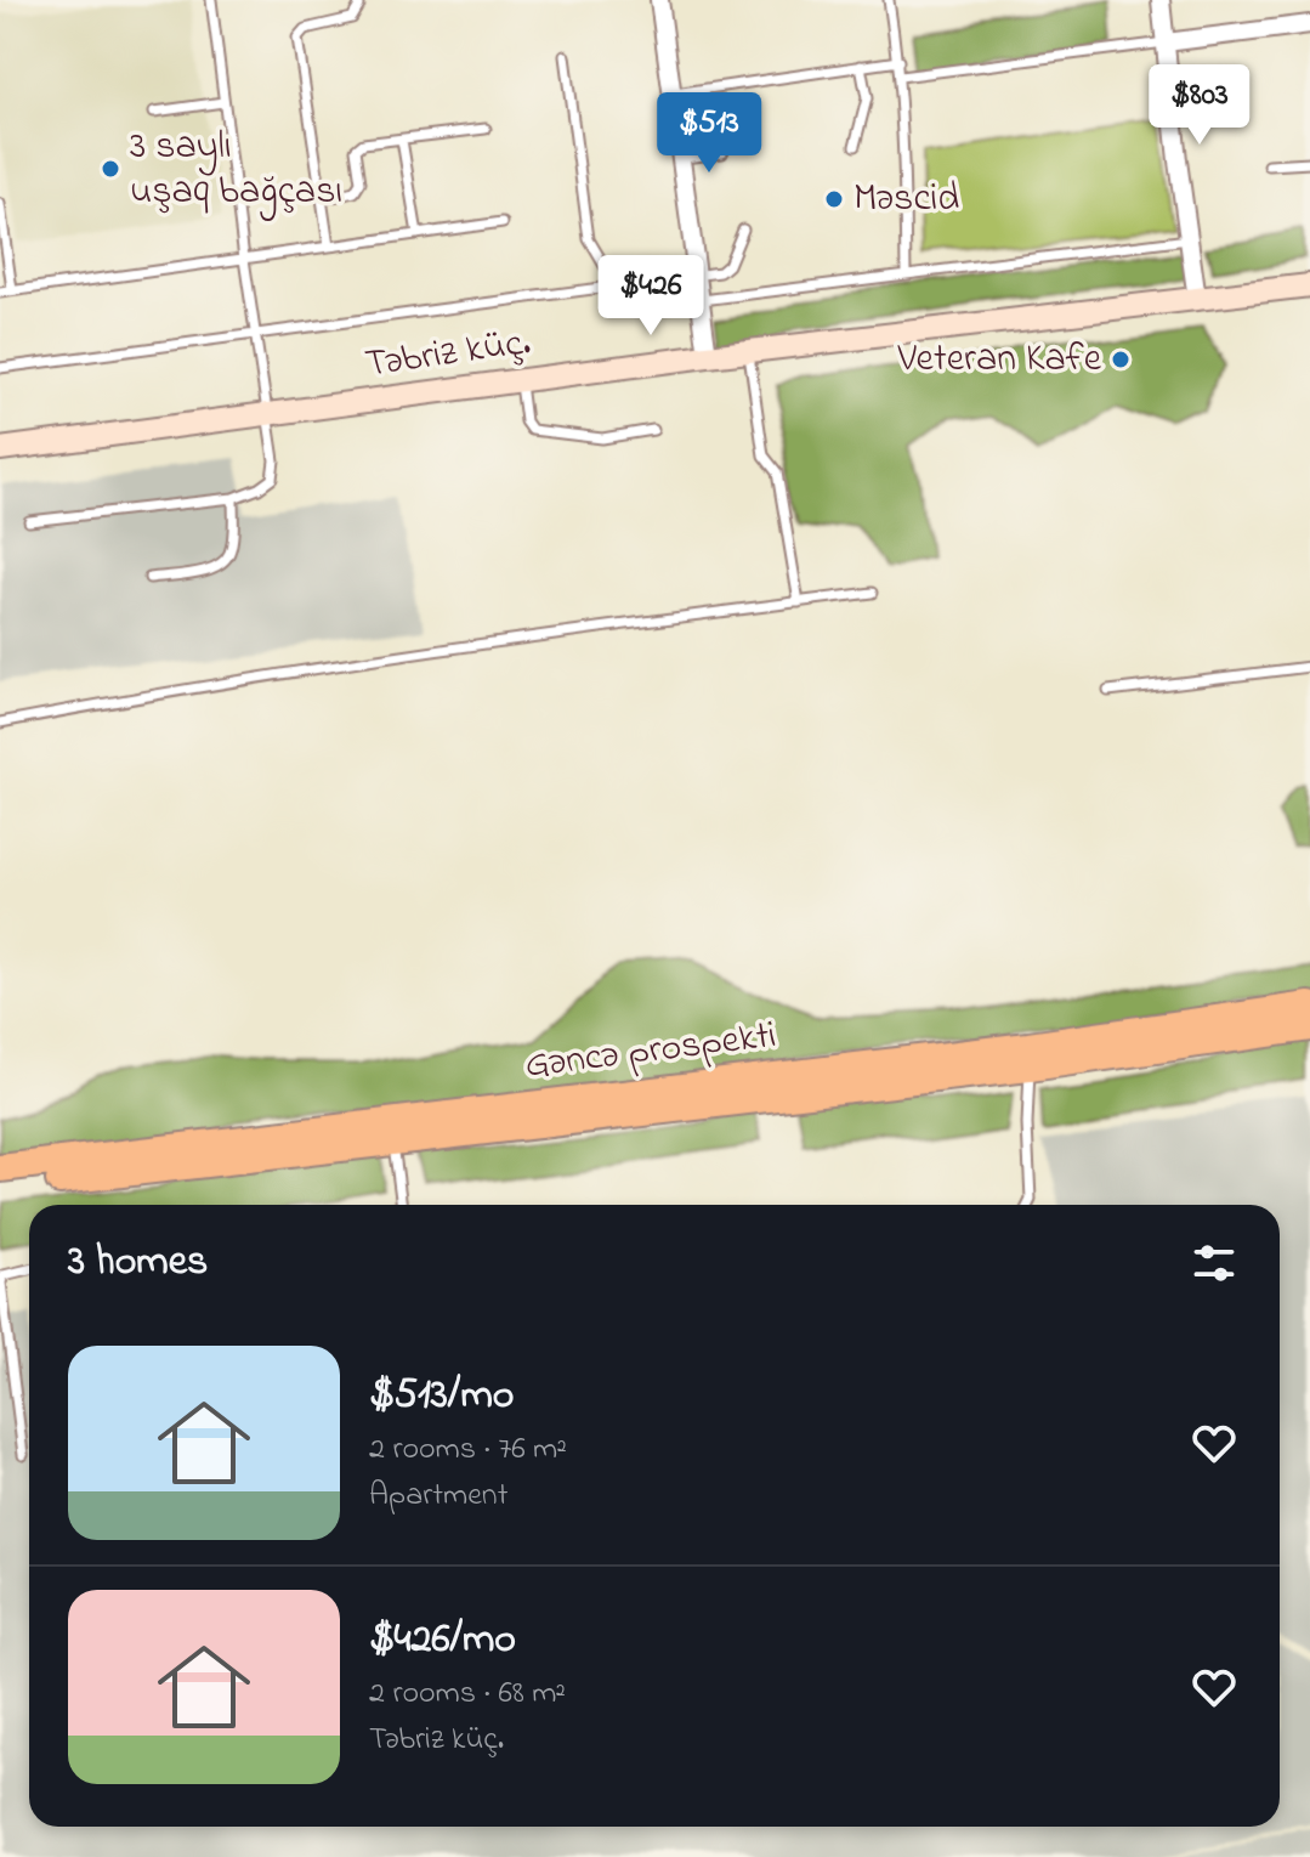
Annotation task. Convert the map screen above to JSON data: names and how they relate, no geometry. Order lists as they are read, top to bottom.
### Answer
{
  "streets": {
    "main road": ["Təbriz küç.", "Gəncə prospekti"]
  },
  "places": ["3 saylı uşaq bağçası", "Məscid", "Veteran Kafe"],
  "page": {
    "price": ["$803", "$513", "$426"],
    "heading": "3 homes",
    "list": [
      {
        "name": "$513/mo",
        "note": "2 rooms · 76 m² · Apartment"
      },
      {
        "name": "$426/mo",
        "note": "2 rooms · 68 m² · Təbriz küç."
      }
    ]
  }
}
